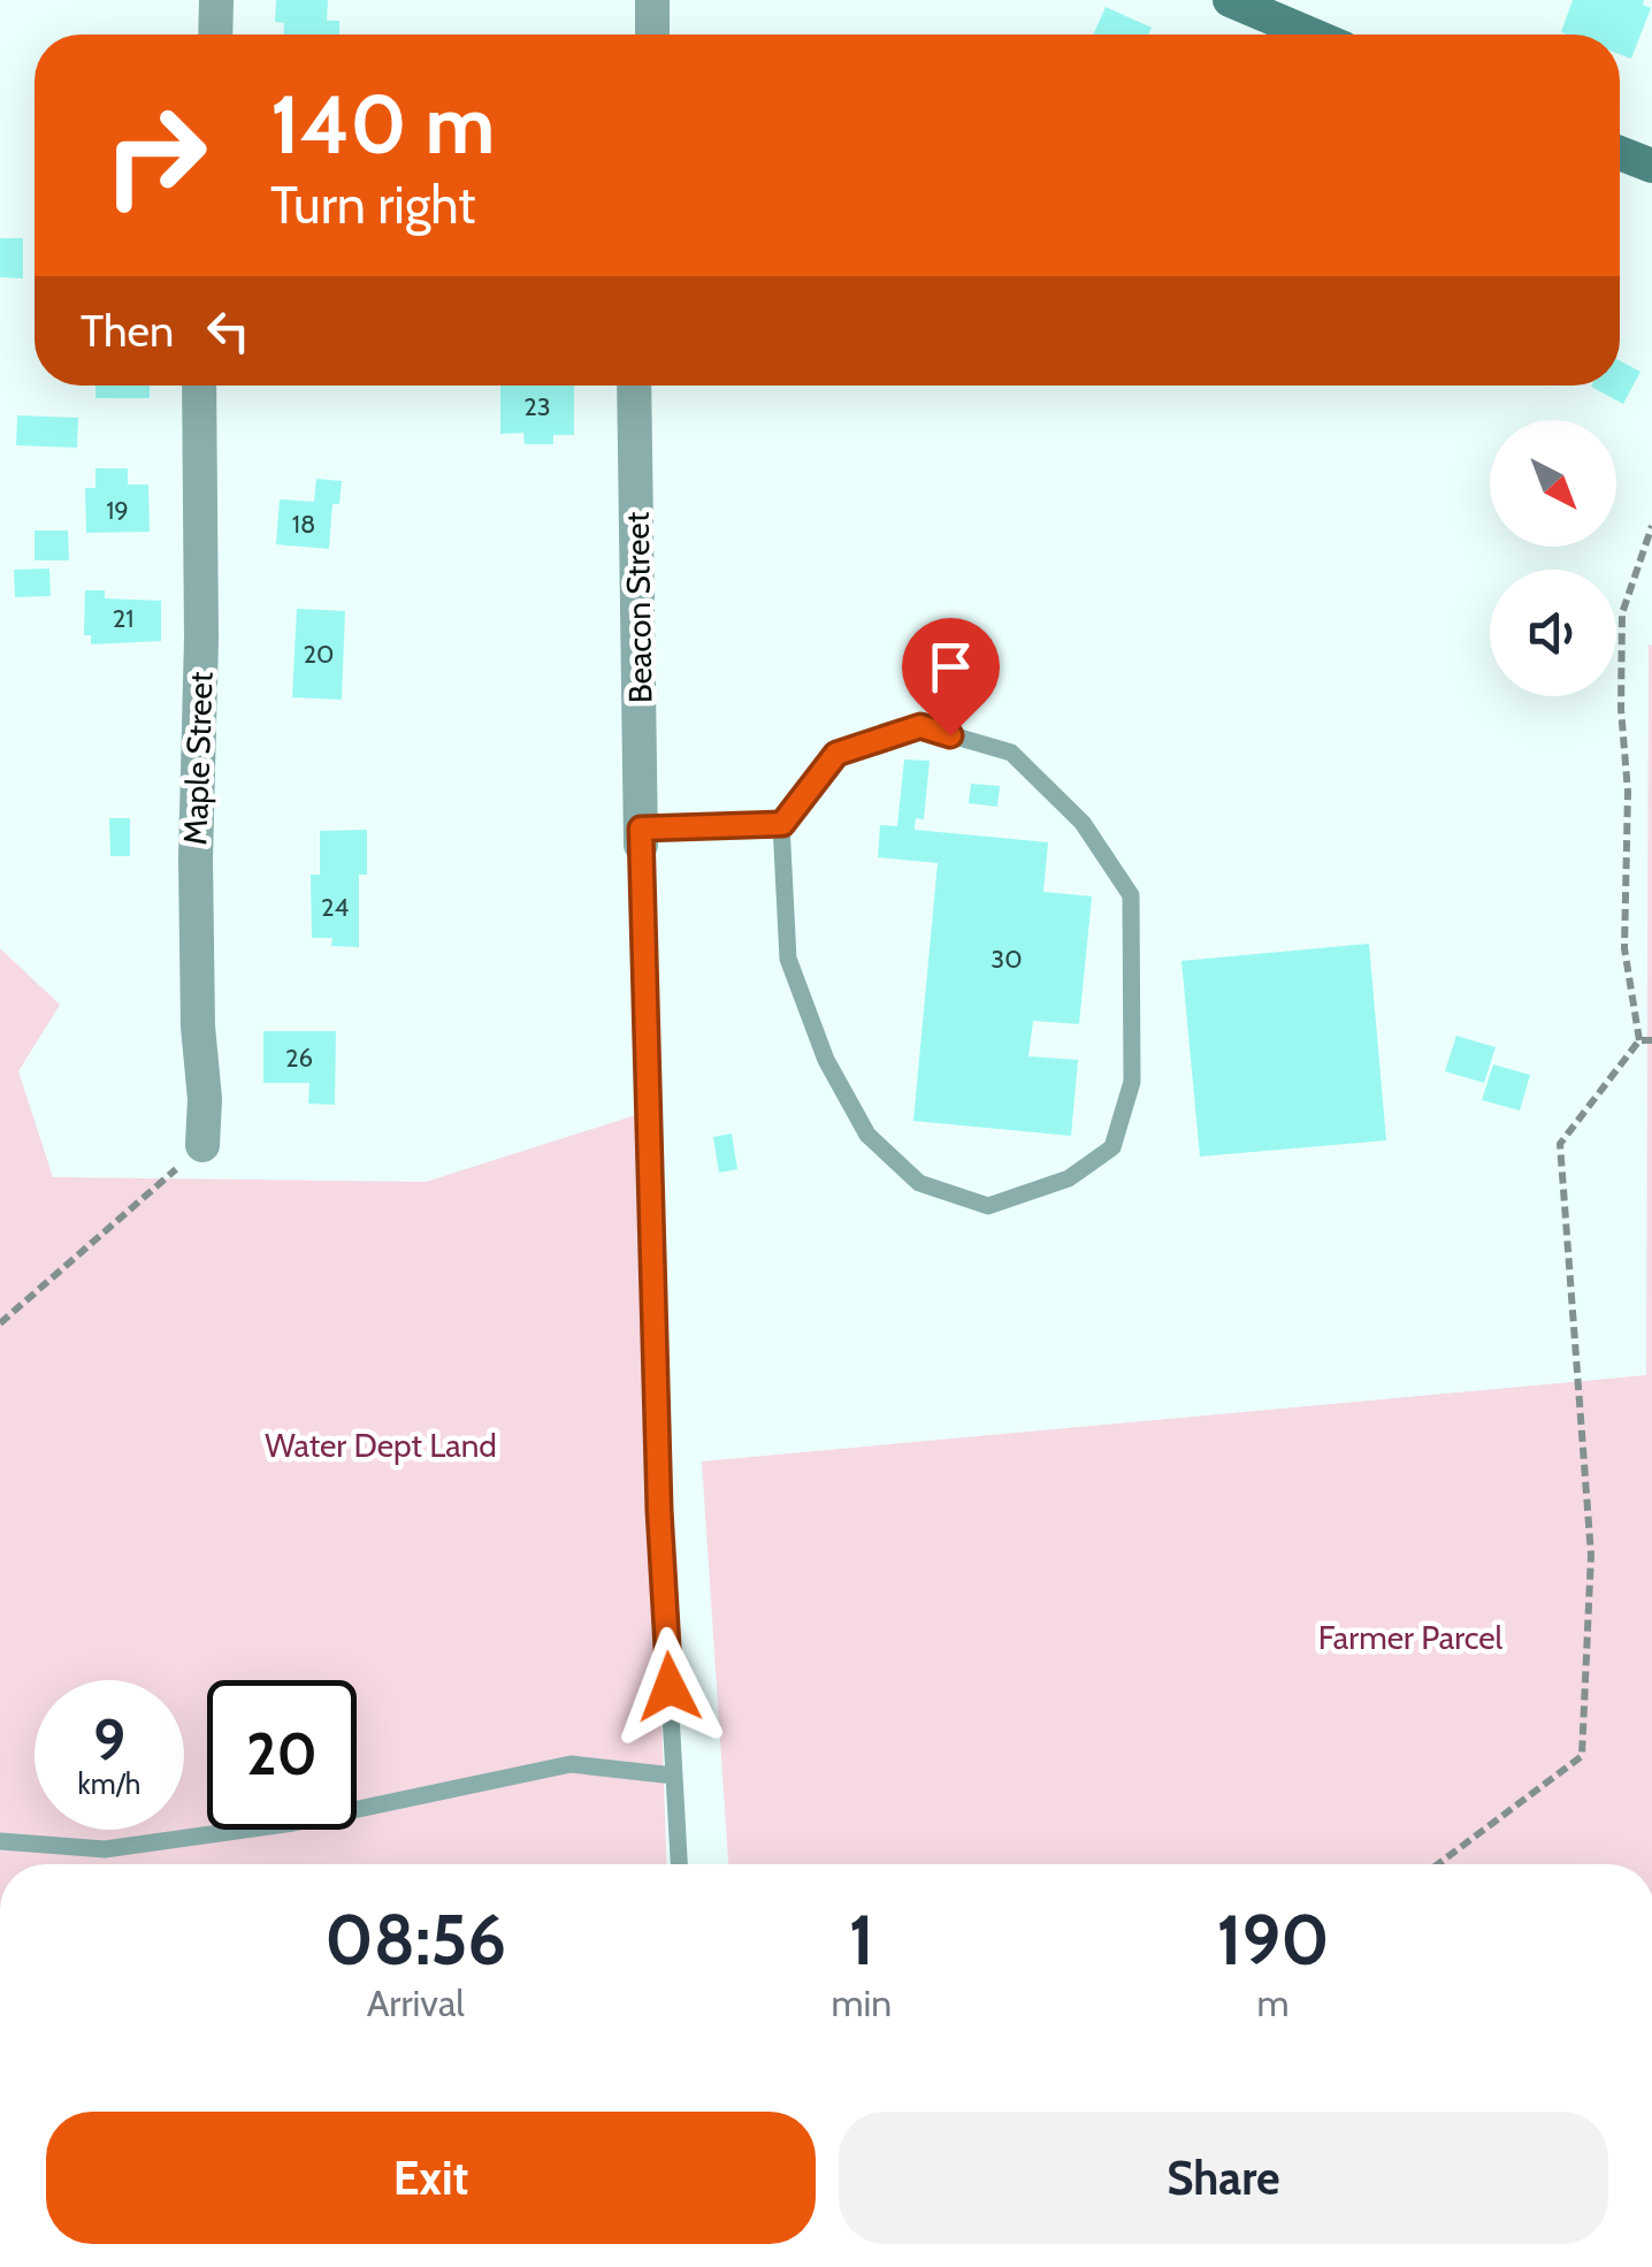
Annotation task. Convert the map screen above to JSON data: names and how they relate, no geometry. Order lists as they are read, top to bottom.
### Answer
{
  "streets": {
    "street": ["Beacon Street", "Maple Street"]
  },
  "parks": ["Water Dept Land", "Farmer Parcel"],
  "house_numbers": [
    "23",
    "19",
    "18",
    "21",
    "20",
    "24",
    "30",
    "26"
  ],
  "north": "bottom right",
  "page": {
    "turn": ["140 m", "Turn right"],
    "then": "Then",
    "speed": "9 km/h",
    "limit": "20",
    "eta": [
      "08:56",
      "Arrival",
      "1",
      "min",
      "190",
      "m"
    ],
    "buttons": ["Exit", "Share"]
  }
}
